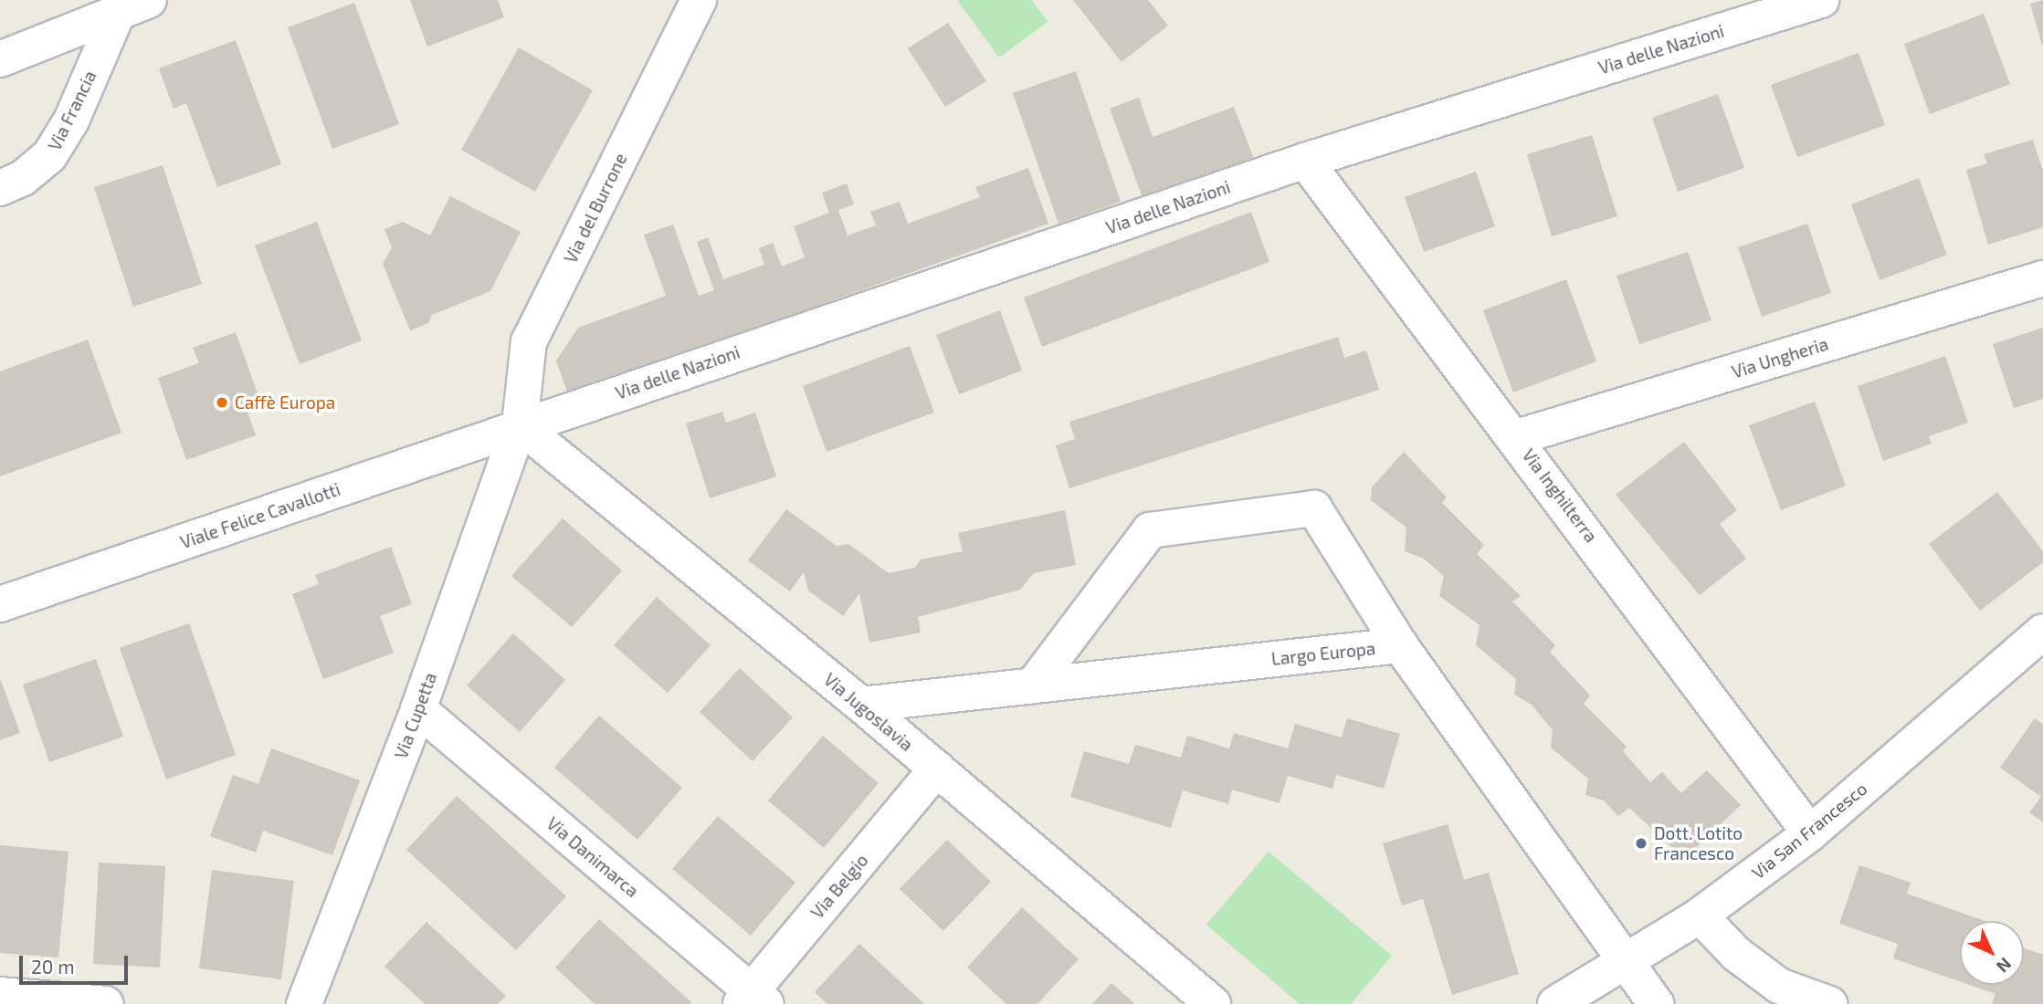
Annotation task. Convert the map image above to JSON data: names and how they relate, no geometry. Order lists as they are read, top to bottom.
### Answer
{
  "streets": {
    "street": [
      "Via delle Nazioni",
      "Via Francia",
      "Via del Burrone",
      "Via Ungheria",
      "Via Inghilterra",
      "Viale Felice Cavallotti",
      "Largo Europa",
      "Via Jugoslavia",
      "Via Cupetta",
      "Via San Francesco",
      "Via Danimarca",
      "Via Belgio"
    ]
  },
  "crossings": [
    ["Via delle Nazioni", "Via del Burrone"],
    ["Via delle Nazioni", "Via Inghilterra"],
    ["Via delle Nazioni", "Viale Felice Cavallotti"],
    ["Via delle Nazioni", "Via Jugoslavia"],
    ["Via delle Nazioni", "Via Cupetta"],
    ["Via del Burrone", "Viale Felice Cavallotti"],
    ["Via del Burrone", "Via Jugoslavia"],
    ["Via del Burrone", "Via Cupetta"],
    ["Via Ungheria", "Via Inghilterra"],
    ["Via Inghilterra", "Via San Francesco"],
    ["Viale Felice Cavallotti", "Via Jugoslavia"],
    ["Viale Felice Cavallotti", "Via Cupetta"],
    ["Largo Europa", "Via Jugoslavia"],
    ["Largo Europa", "Via San Francesco"],
    ["Via Jugoslavia", "Via Cupetta"],
    ["Via Jugoslavia", "Via Belgio"],
    ["Via Cupetta", "Via Danimarca"],
    ["Via Danimarca", "Via Belgio"]
  ],
  "places": ["Caffè Europa", "Dott. Lotito Francesco"],
  "scale_bar": "20 m",
  "north": "bottom right"
}
